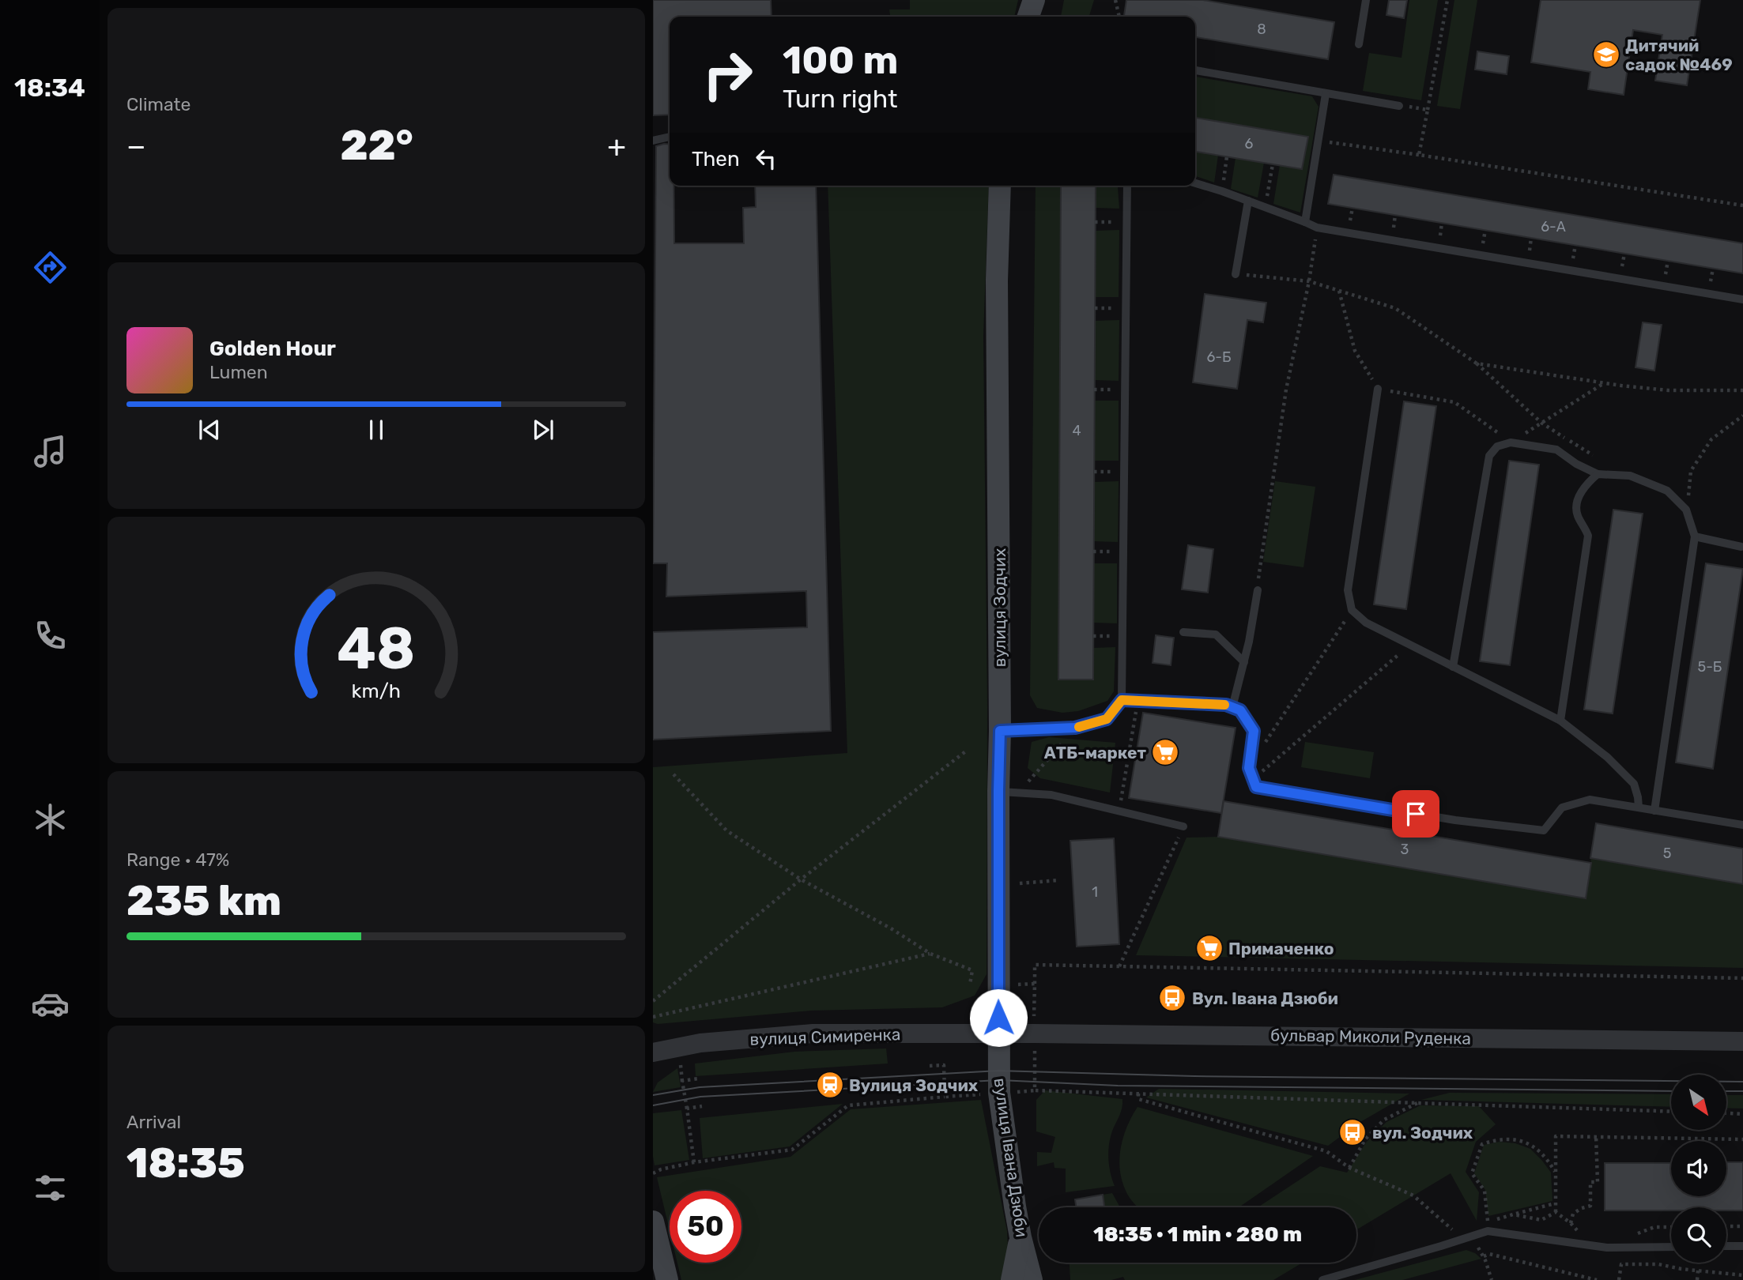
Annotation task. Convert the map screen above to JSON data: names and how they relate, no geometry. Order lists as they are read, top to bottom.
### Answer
{
  "streets": {
    "main road": ["вулиця Зодчих", "вулиця Івана Дзюби"],
    "street": ["вулиця Симиренка", "бульвар Миколи Руденка"]
  },
  "crossings": [
    ["вулиця Зодчих", "вулиця Симиренка"],
    ["вулиця Зодчих", "бульвар Миколи Руденка"],
    ["вулиця Зодчих", "вулиця Івана Дзюби"],
    ["вулиця Симиренка", "бульвар Миколи Руденка"],
    ["вулиця Симиренка", "вулиця Івана Дзюби"],
    ["бульвар Миколи Руденка", "вулиця Івана Дзюби"]
  ],
  "places": {
    "school or university": ["Дитячий садок №469"],
    "supermarket": ["АТБ-маркет", "Примаченко"],
    "bus stop": ["Вул. Івана Дзюби", "вул. Зодчих"],
    "station": ["Вулиця Зодчих"]
  },
  "house_numbers": [
    "8",
    "6",
    "6-А",
    "6-Б",
    "4",
    "5-Б",
    "3",
    "5",
    "1"
  ],
  "north": "bottom right",
  "page": {
    "tabs": "18:34",
    "tile": [
      "Climate",
      ["Range · 47%", "235 km"],
      ["Arrival", "18:35"]
    ],
    "turn": ["100 m", "Turn right"],
    "heat": ["−", "22°", "+"],
    "then": "Then",
    "song": ["Golden Hour", "Lumen"],
    "limit": "50",
    "trip": "18:35 · 1 min · 280 m",
    "gauge": ["48", "km/h"]
  }
}
